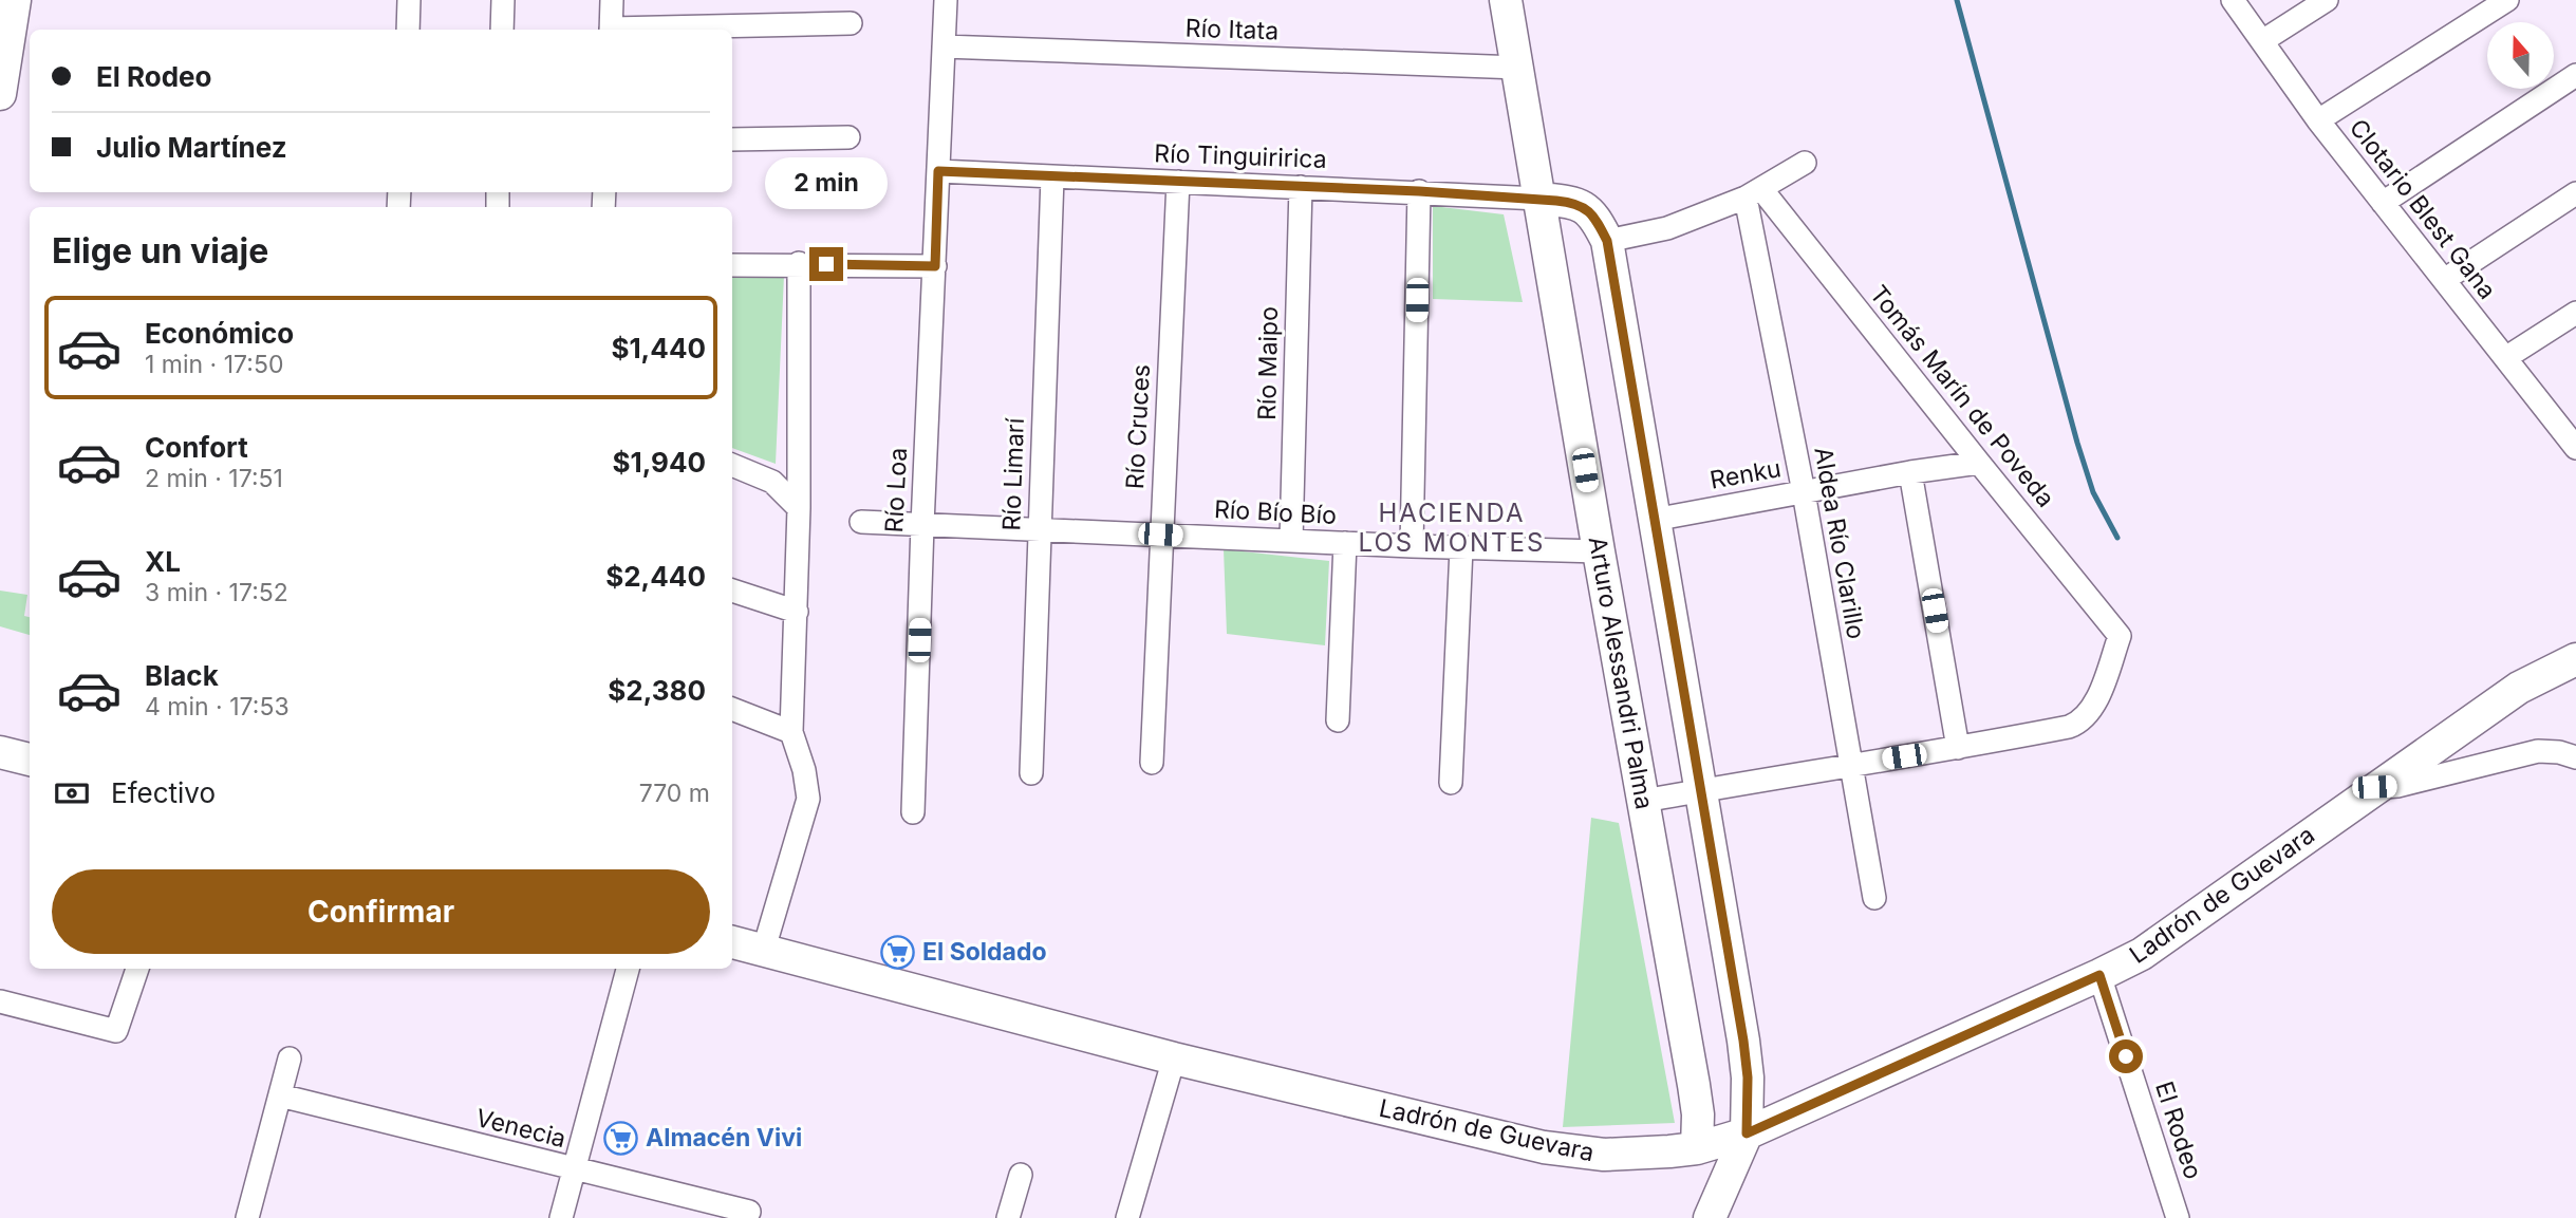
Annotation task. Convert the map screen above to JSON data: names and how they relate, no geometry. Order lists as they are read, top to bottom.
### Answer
{
  "streets": {
    "street": [
      "Río Itata",
      "Río Tinguiririca",
      "Clotario Blest Gana",
      "Río Maipo",
      "Tomás Marín de Poveda",
      "Río Cruces",
      "Río Limarí",
      "Renku",
      "Río Loa",
      "Río Bío Bío",
      "Aldea Río Clarillo",
      "Arturo Alessandri Palma",
      "Ladrón de Guevara",
      "Venecia",
      "El Rodeo"
    ]
  },
  "crossings": [
    ["Río Itata", "Río Loa"],
    ["Río Itata", "Arturo Alessandri Palma"],
    ["Río Tinguiririca", "Río Maipo"],
    ["Río Tinguiririca", "Río Cruces"],
    ["Río Tinguiririca", "Río Limarí"],
    ["Río Tinguiririca", "Río Loa"],
    ["Río Tinguiririca", "Arturo Alessandri Palma"],
    ["Río Maipo", "Río Bío Bío"],
    ["Tomás Marín de Poveda", "Renku"],
    ["Tomás Marín de Poveda", "Aldea Río Clarillo"],
    ["Río Cruces", "Río Bío Bío"],
    ["Río Limarí", "Río Bío Bío"],
    ["Renku", "Aldea Río Clarillo"],
    ["Río Loa", "Río Bío Bío"],
    ["Río Bío Bío", "Arturo Alessandri Palma"],
    ["Arturo Alessandri Palma", "Ladrón de Guevara"],
    ["Ladrón de Guevara", "El Rodeo"]
  ],
  "districts": ["HACIENDA LOS MONTES"],
  "places": {
    "supermarket": ["El Soldado", "Almacén Vivi"]
  },
  "north": "top",
  "page": {
    "banner": ["El Rodeo", "Julio Martínez"],
    "bubble": "2 min",
    "heading": "Elige un viaje",
    "list": [
      {
        "name": "Económico",
        "note": "1 min · 17:50",
        "value": "$1,440"
      },
      {
        "name": "Confort",
        "note": "2 min · 17:51",
        "value": "$1,940"
      },
      {
        "name": "XL",
        "note": "3 min · 17:52",
        "value": "$2,440"
      },
      {
        "name": "Black",
        "note": "4 min · 17:53",
        "value": "$2,380"
      }
    ],
    "pay": ["Efectivo", "770 m"],
    "buttons": "Confirmar"
  }
}
